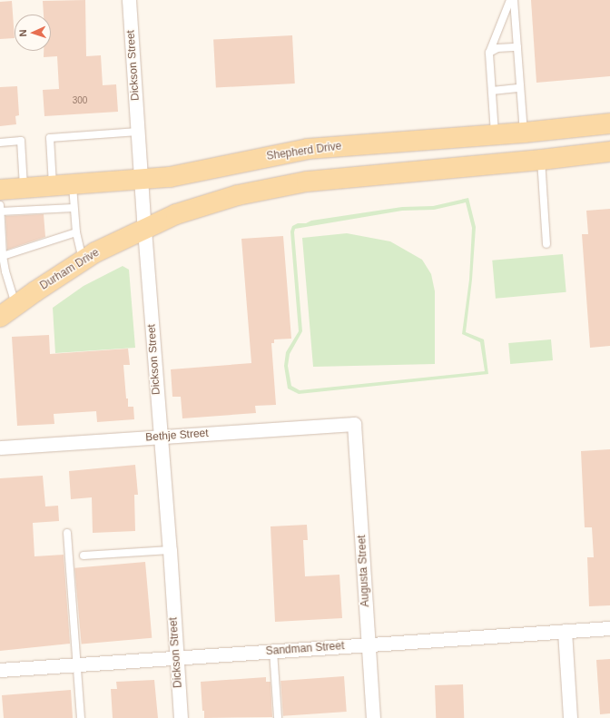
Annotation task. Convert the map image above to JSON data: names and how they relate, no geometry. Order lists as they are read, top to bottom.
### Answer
{
  "streets": {
    "main road": ["Shepherd Drive", "Durham Drive"],
    "street": [
      "Dickson Street",
      "Bethje Street",
      "Augusta Street",
      "Sandman Street"
    ]
  },
  "crossings": [
    ["Dickson Street", "Shepherd Drive"],
    ["Dickson Street", "Durham Drive"],
    ["Dickson Street", "Bethje Street"],
    ["Dickson Street", "Sandman Street"],
    ["Bethje Street", "Augusta Street"],
    ["Augusta Street", "Sandman Street"]
  ],
  "house_numbers": ["300"],
  "north": "left"
}
